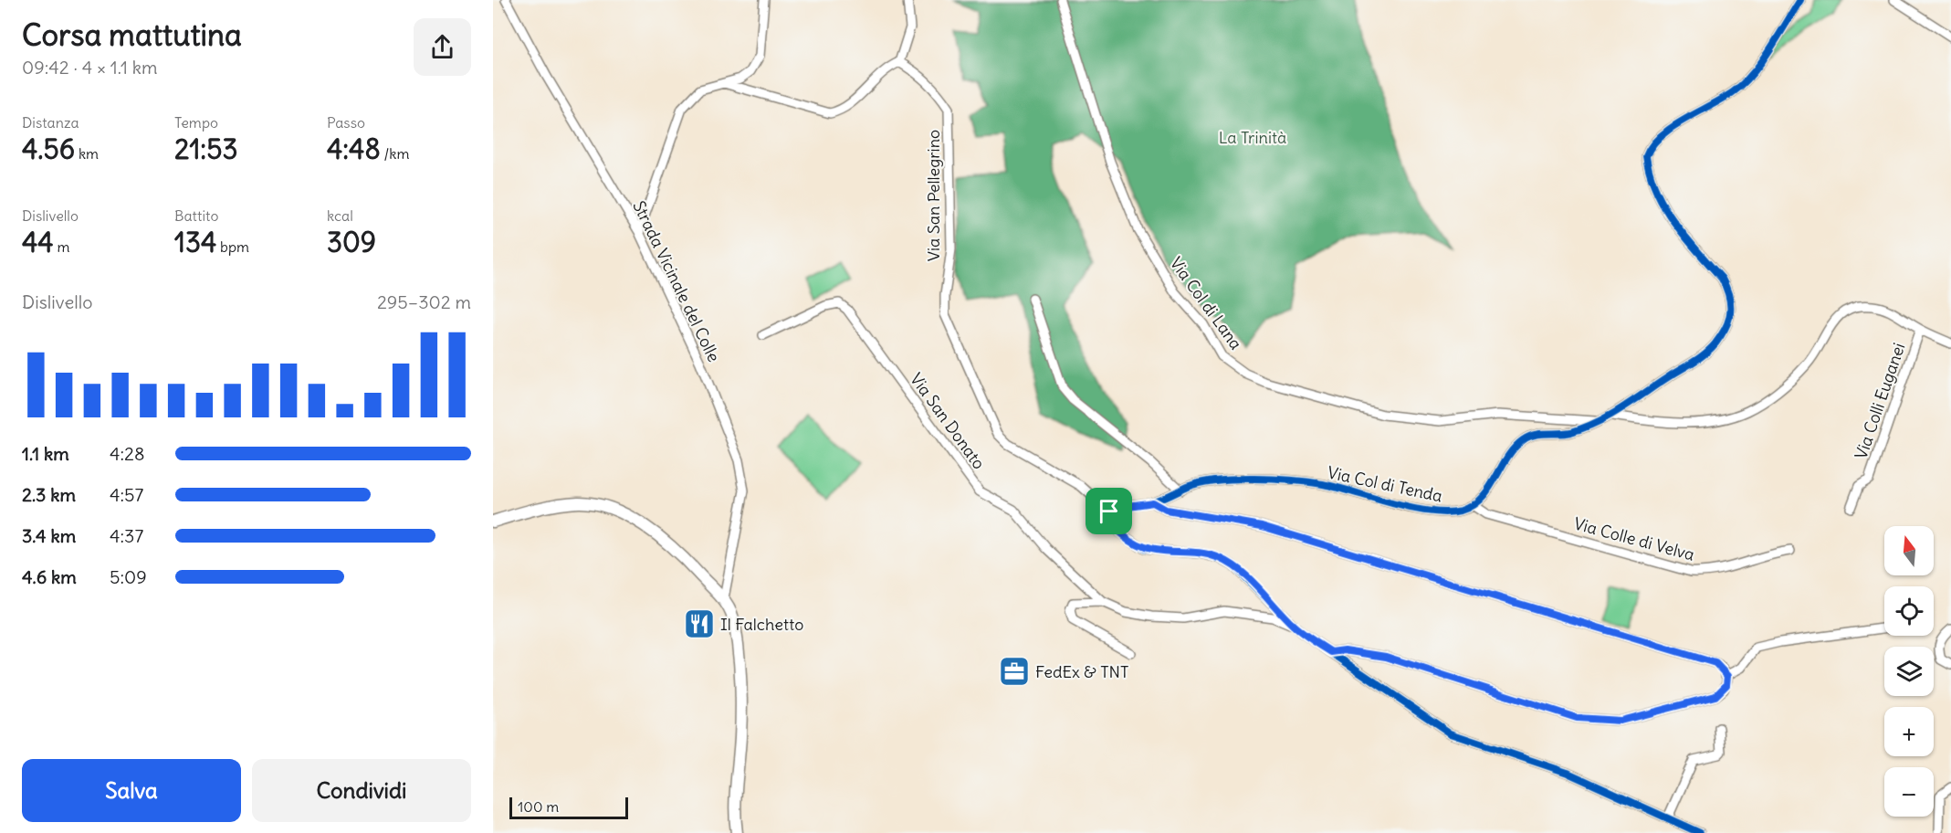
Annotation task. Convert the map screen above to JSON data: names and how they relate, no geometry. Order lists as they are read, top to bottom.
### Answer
{
  "streets": {
    "street": [
      "Via San Pellegrino",
      "Strada Vicinale del Colle",
      "Via Col di Lana",
      "Via Colli Euganei",
      "Via San Donato",
      "Via Col di Tenda",
      "Via Colle di Velva"
    ]
  },
  "crossings": [
    ["Via San Pellegrino", "Via Col di Tenda"],
    ["Via Col di Lana", "Via Col di Tenda"],
    ["Via Colli Euganei", "Via Col di Tenda"],
    ["Via Col di Tenda", "Via Colle di Velva"]
  ],
  "parks": ["La Trinità"],
  "places": {
    "restaurant": ["Il Falchetto"],
    "office": ["FedEx & TNT"]
  },
  "scale_bar": "100 m",
  "north": "top",
  "page": {
    "heading": ["Corsa mattutina", "09:42 · 4 × 1.1 km"],
    "stats": [
      ["Distanza", "4.56 km"],
      ["Tempo", "21:53"],
      ["Passo", "4:48 /km"],
      ["Dislivello", "44 m"],
      ["Battito", "134 bpm"],
      ["kcal", "309"]
    ],
    "chart": ["Dislivello", "295–302 m"],
    "list": [
      {
        "name": "1.1 km",
        "note": "4:28"
      },
      {
        "name": "2.3 km",
        "note": "4:57"
      },
      {
        "name": "3.4 km",
        "note": "4:37"
      },
      {
        "name": "4.6 km",
        "note": "5:09"
      }
    ],
    "map_buttons": ["+", "−"],
    "buttons": ["Salva", "Condividi"],
    "scale": "100 m"
  }
}
